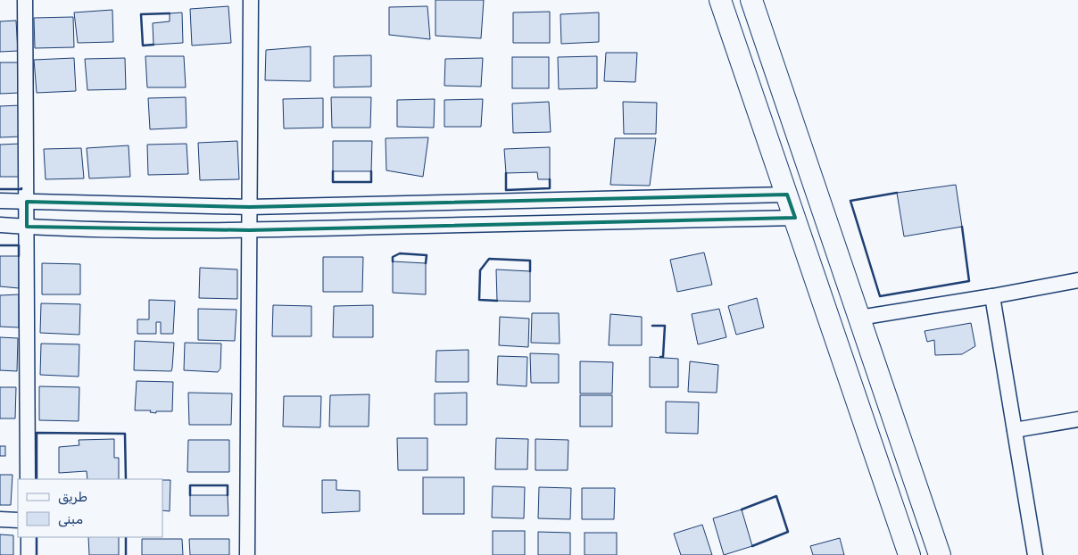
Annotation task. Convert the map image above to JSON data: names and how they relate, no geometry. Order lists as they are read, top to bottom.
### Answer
{
  "legend": ["طريق", "مبنى"]
}
